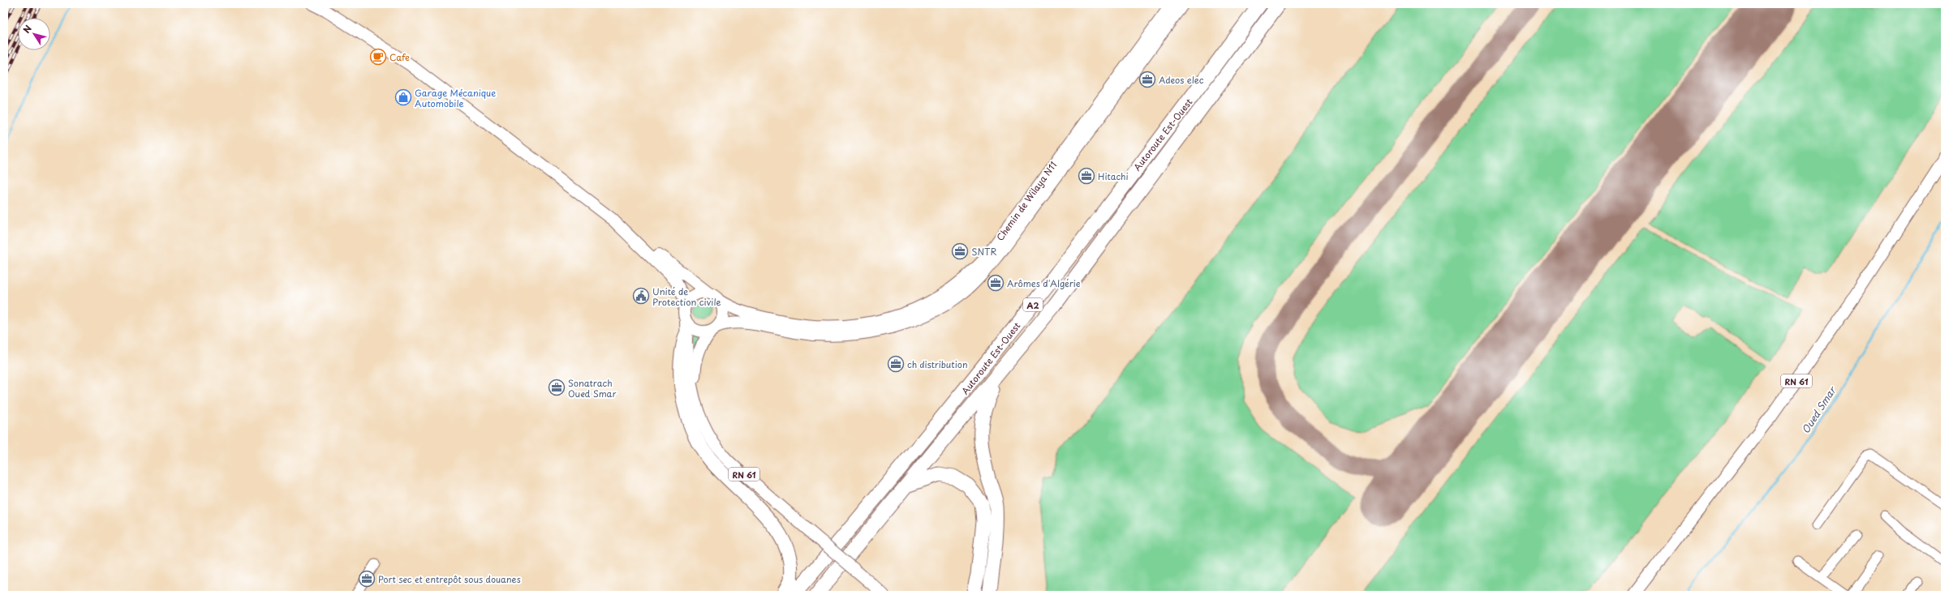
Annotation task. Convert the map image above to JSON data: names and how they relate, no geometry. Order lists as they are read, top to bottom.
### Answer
{
  "streets": {
    "highway": ["Autoroute Est-Ouest", "A2"],
    "main road": ["Chemin de Wilaya N11", "RN 61"]
  },
  "crossings": [
    ["Chemin de Wilaya N11", "RN 61"]
  ],
  "water": ["Oued Smar"],
  "places": {
    "cafe": ["Cafe"],
    "office": [
      "Adeos elec",
      "Hitachi",
      "SNTR",
      "Arômes d'Algérie",
      "ch distribution",
      "Sonatrach Oued Smar",
      "Port sec et entrepôt sous douanes"
    ],
    "shop": ["Garage Mécanique Automobile"],
    "public building": ["Unité de Protection civile"]
  },
  "north": "top left"
}
